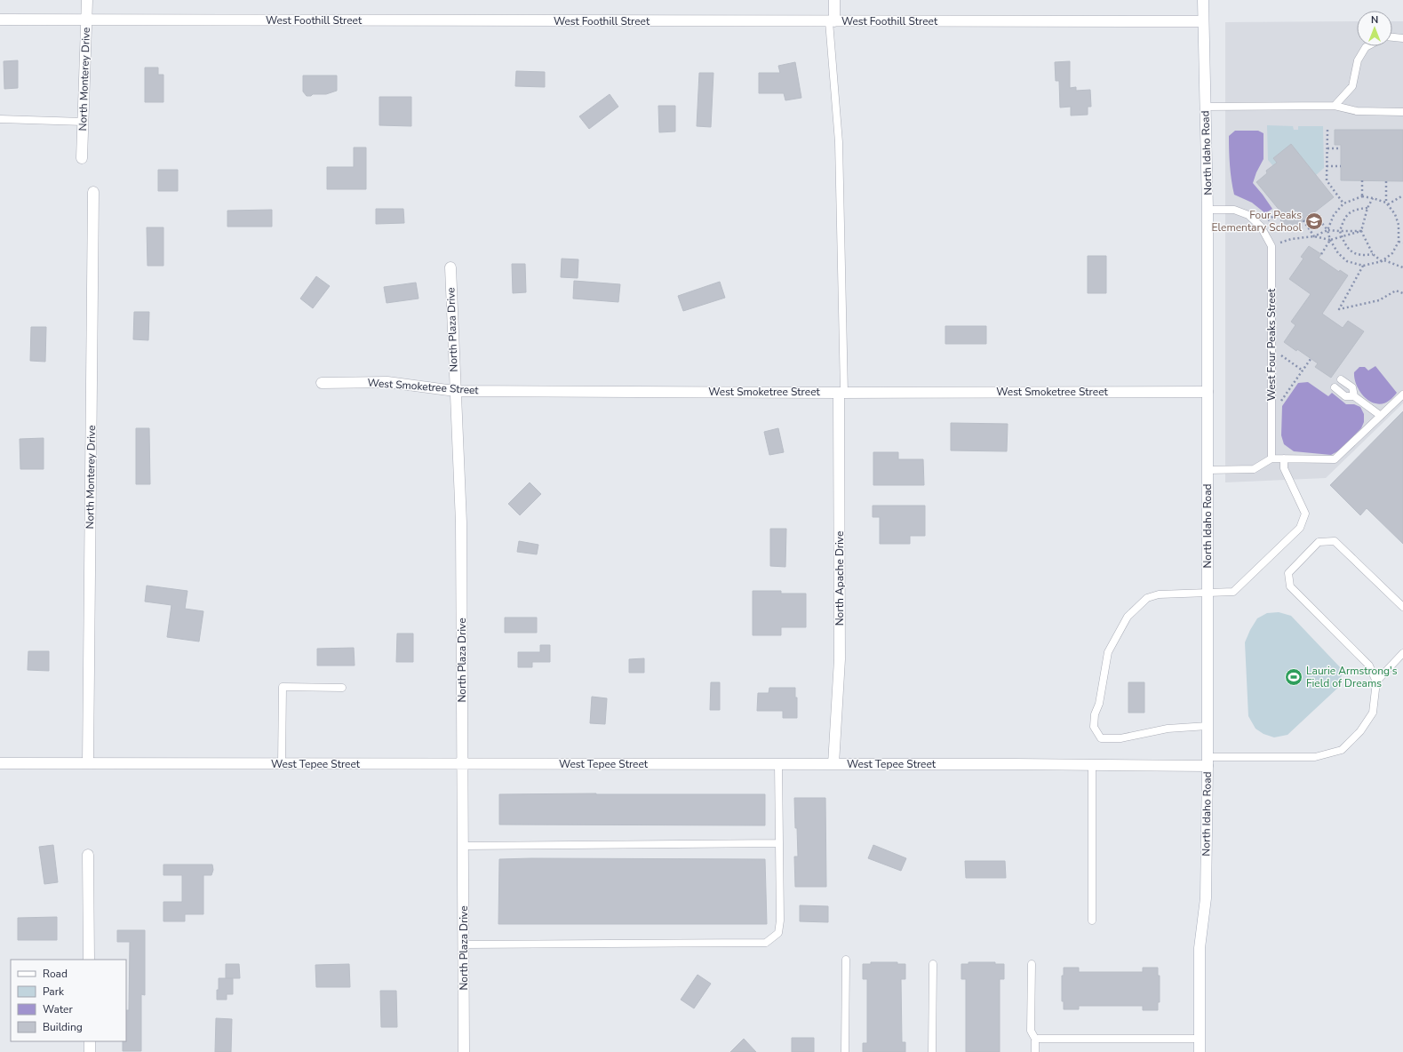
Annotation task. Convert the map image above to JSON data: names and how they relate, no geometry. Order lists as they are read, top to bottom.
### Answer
{
  "streets": {
    "street": [
      "West Foothill Street",
      "North Monterey Drive",
      "North Idaho Road",
      "North Plaza Drive",
      "West Smoketree Street",
      "North Apache Drive",
      "West Tepee Street"
    ],
    "lane": ["West Four Peaks Street"]
  },
  "crossings": [
    ["West Foothill Street", "North Monterey Drive"],
    ["West Foothill Street", "North Idaho Road"],
    ["North Monterey Drive", "West Tepee Street"],
    ["North Idaho Road", "West Four Peaks Street"],
    ["North Idaho Road", "West Smoketree Street"],
    ["North Idaho Road", "West Tepee Street"],
    ["North Plaza Drive", "West Smoketree Street"],
    ["North Plaza Drive", "West Tepee Street"],
    ["West Smoketree Street", "North Apache Drive"],
    ["North Apache Drive", "West Tepee Street"]
  ],
  "places": {
    "school or university": ["Four Peaks Elementary School"],
    "sports": ["Laurie Armstrong's Field of Dreams"]
  },
  "legend": [
    "Road",
    "Park",
    "Water",
    "Building"
  ],
  "north": "top"
}
